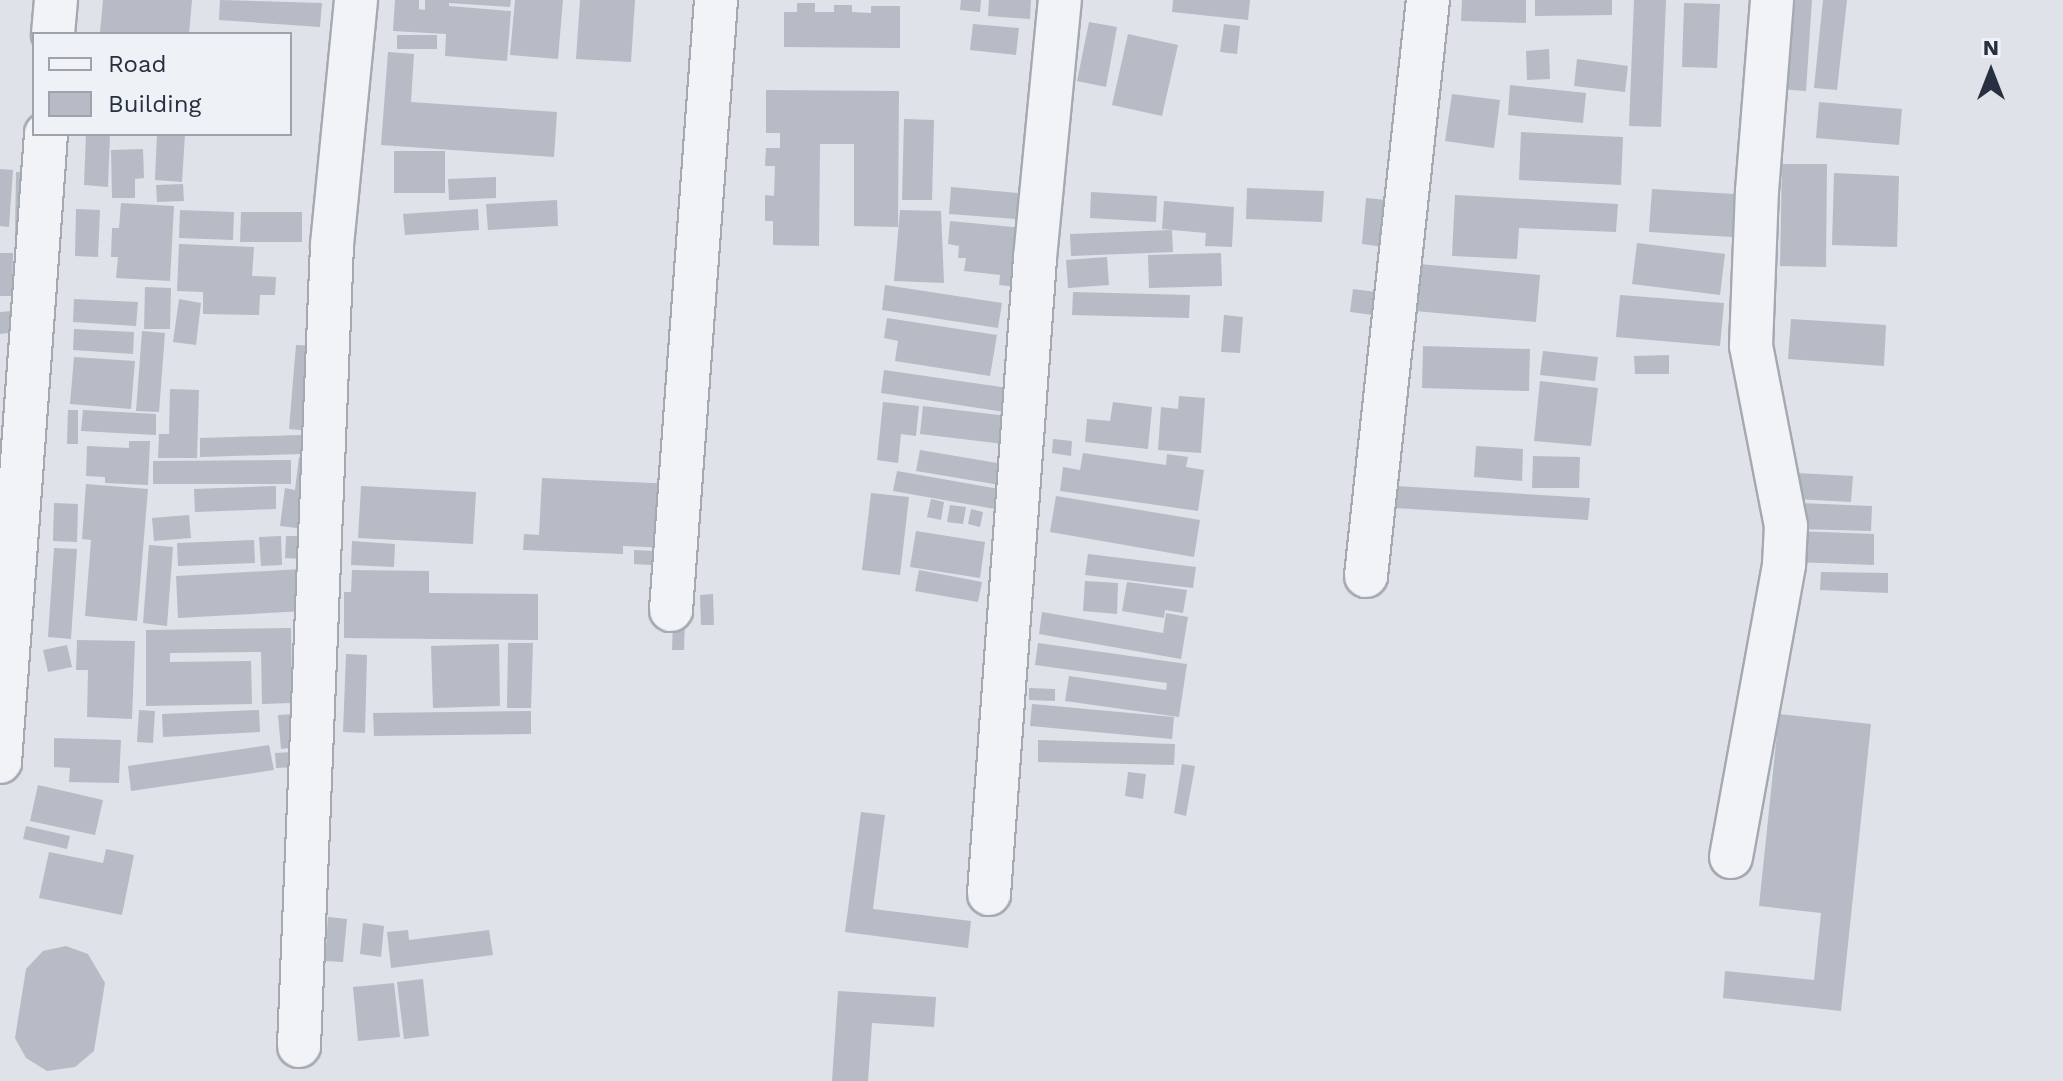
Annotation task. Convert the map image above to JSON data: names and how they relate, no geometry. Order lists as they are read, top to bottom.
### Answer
{
  "legend": ["Road", "Building"],
  "north": "top"
}
